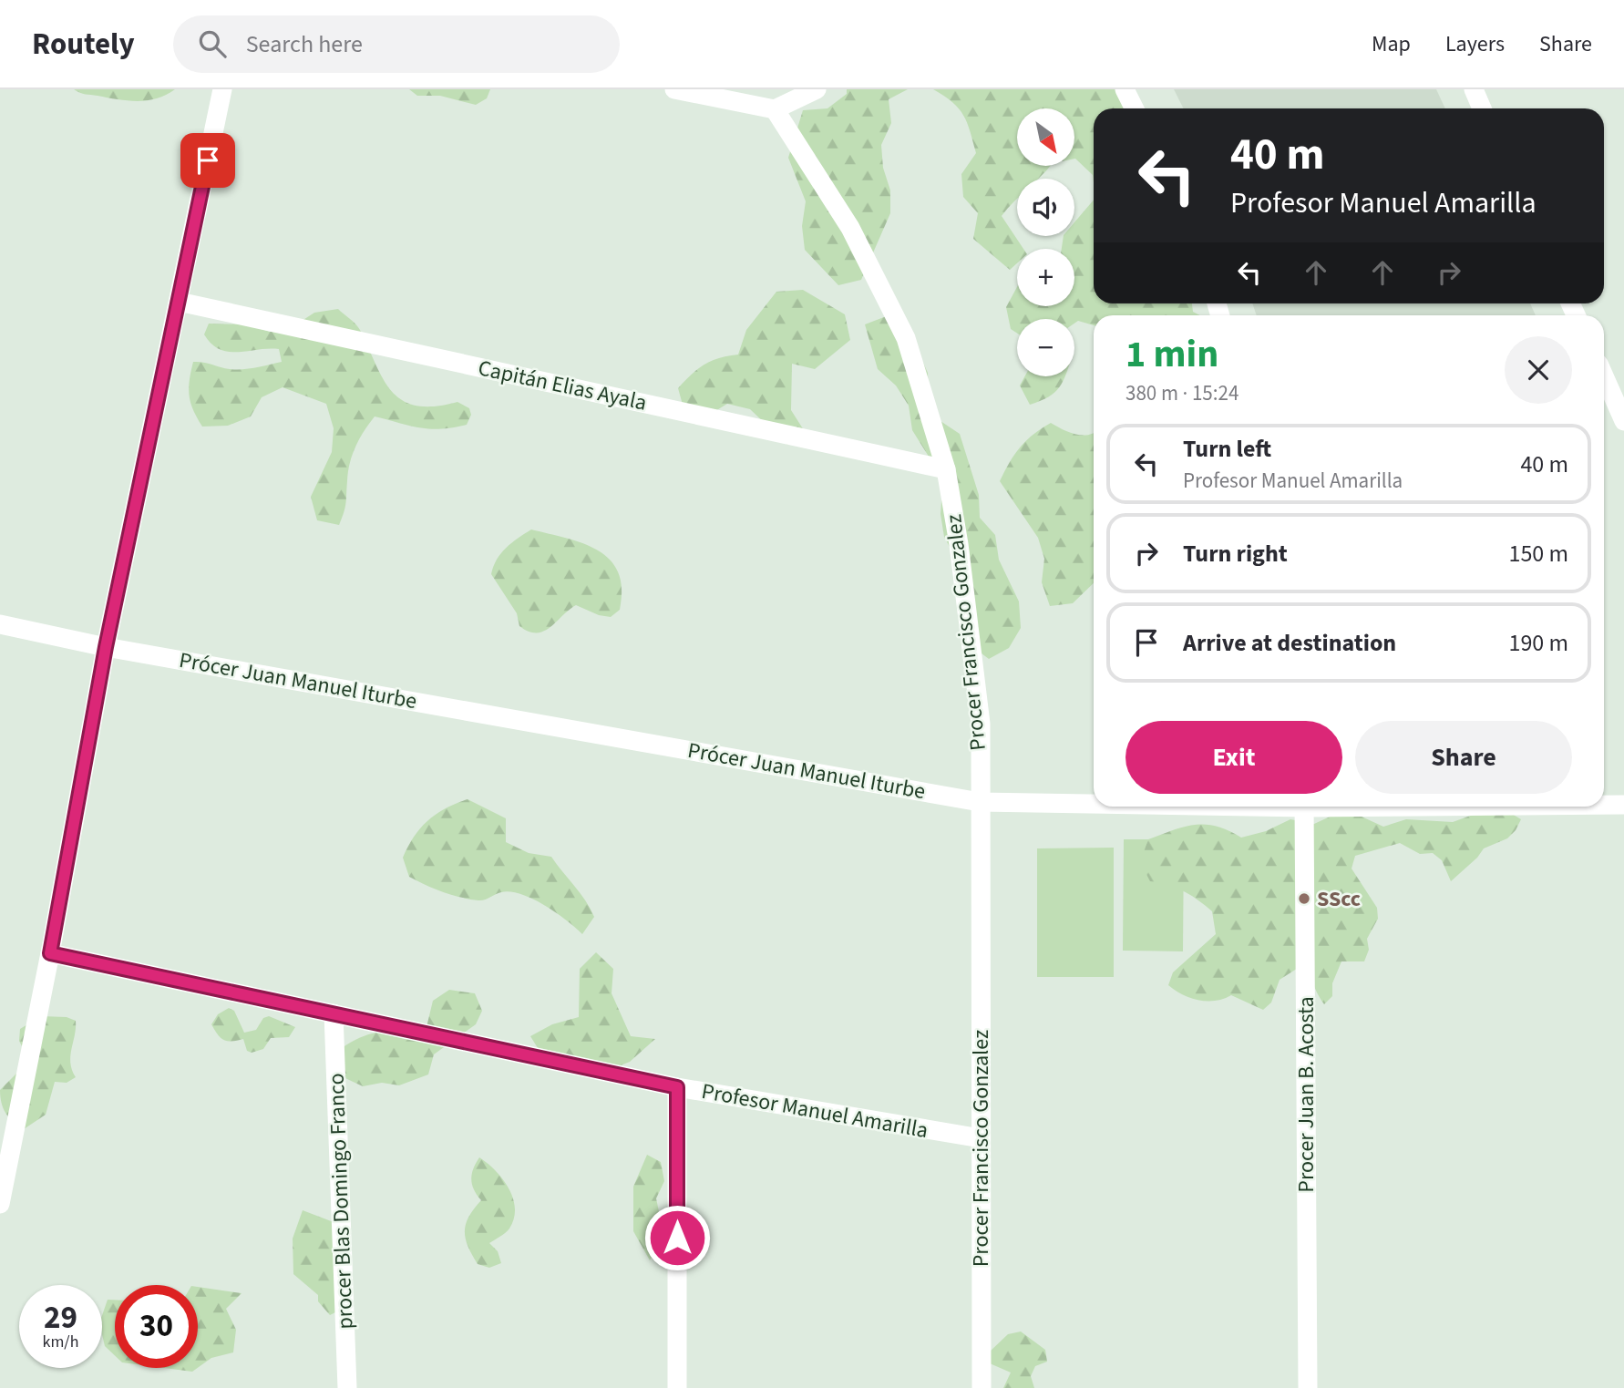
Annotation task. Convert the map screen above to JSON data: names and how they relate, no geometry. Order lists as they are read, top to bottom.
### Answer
{
  "streets": {
    "street": [
      "Capitán Elias Ayala",
      "Procer Francisco Gonzalez",
      "Prócer Juan Manuel Iturbe",
      "Procer Juan B. Acosta",
      "Profesor Manuel Amarilla",
      "procer Blas Domingo Franco"
    ]
  },
  "crossings": [
    ["Capitán Elias Ayala", "Procer Francisco Gonzalez"],
    ["Procer Francisco Gonzalez", "Prócer Juan Manuel Iturbe"],
    ["Procer Francisco Gonzalez", "Profesor Manuel Amarilla"],
    ["Profesor Manuel Amarilla", "procer Blas Domingo Franco"]
  ],
  "places": ["SScc"],
  "north": "bottom right",
  "page": {
    "header": "Routely",
    "search": "Search here",
    "nav": ["Map", "Layers", "Share"],
    "map_buttons": ["+", "−"],
    "turn": ["40 m", "Profesor Manuel Amarilla"],
    "heading": ["1 min", "380 m · 15:24"],
    "list": [
      {
        "name": "Turn left",
        "note": "Profesor Manuel Amarilla",
        "value": "40 m"
      },
      {
        "name": "Turn right",
        "value": "150 m"
      },
      {
        "name": "Arrive at destination",
        "value": "190 m"
      }
    ],
    "buttons": ["Exit", "Share"],
    "speed": "29 km/h",
    "limit": "30"
  }
}
